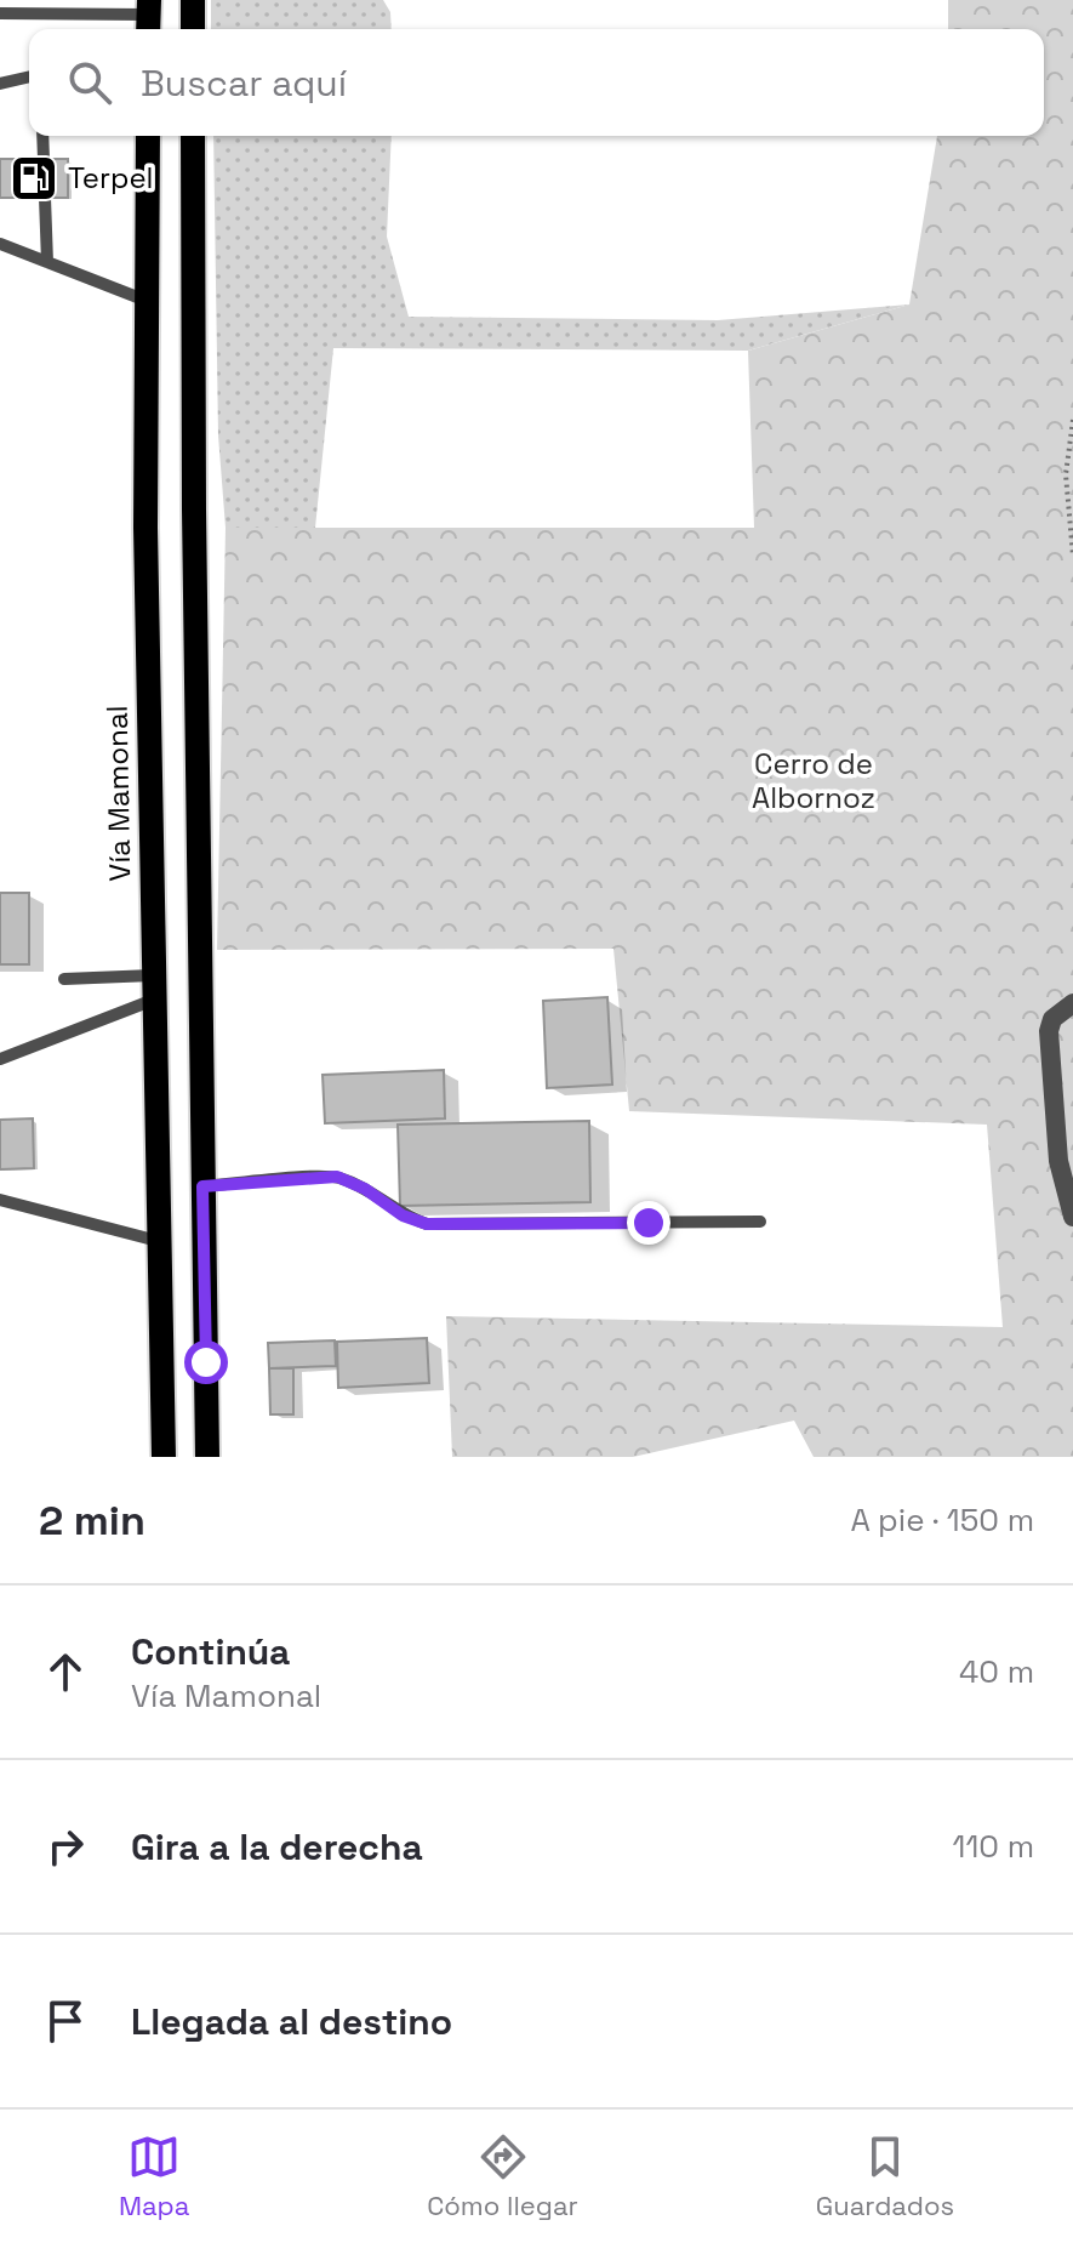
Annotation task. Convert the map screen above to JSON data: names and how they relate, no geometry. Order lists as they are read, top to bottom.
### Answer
{
  "streets": {
    "main road": ["Vía Mamonal"]
  },
  "parks": ["Cerro de Albornoz"],
  "places": {
    "fuel station": ["Terpel"]
  },
  "page": {
    "search": "Buscar aquí",
    "heading": ["2 min", "A pie · 150 m"],
    "list": [
      ["Continúa", "Vía Mamonal", "40 m"],
      ["Gira a la derecha", "110 m"],
      "Llegada al destino"
    ],
    "nav": ["Mapa", "Cómo llegar", "Guardados"]
  }
}
